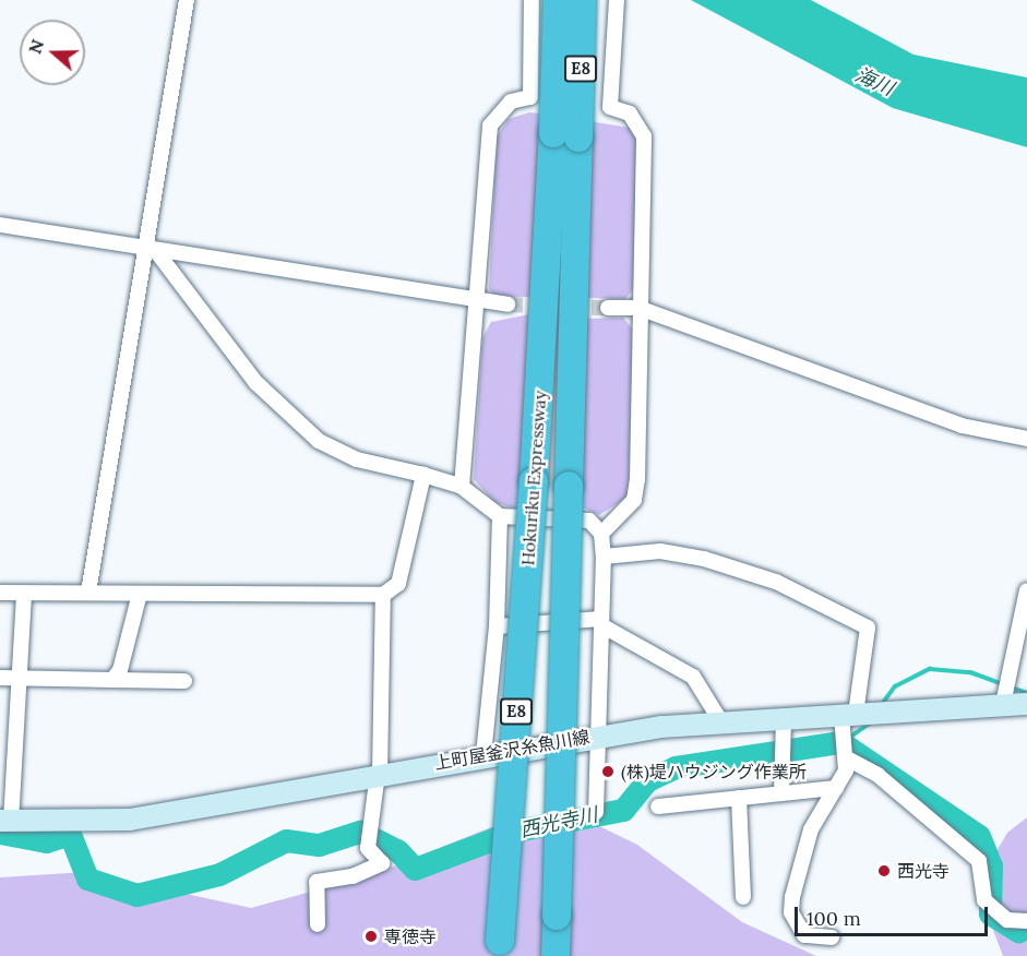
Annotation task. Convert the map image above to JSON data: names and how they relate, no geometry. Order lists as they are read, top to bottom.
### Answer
{
  "streets": {
    "highway": ["E8", "Hokuriku Expressway"],
    "main road": ["上町屋釜沢糸魚川線"]
  },
  "water": ["海川", "西光寺川"],
  "places": ["(株)堤ハウジング作業所", "西光寺", "専徳寺"],
  "scale_bar": "100 m",
  "north": "left"
}
